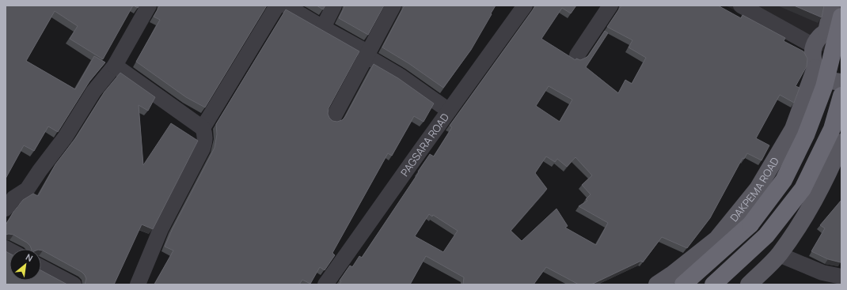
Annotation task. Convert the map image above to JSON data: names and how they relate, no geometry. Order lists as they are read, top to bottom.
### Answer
{
  "streets": {
    "main road": ["DAKPEMA ROAD"],
    "street": ["PAGSARA ROAD"]
  },
  "north": "top right"
}
